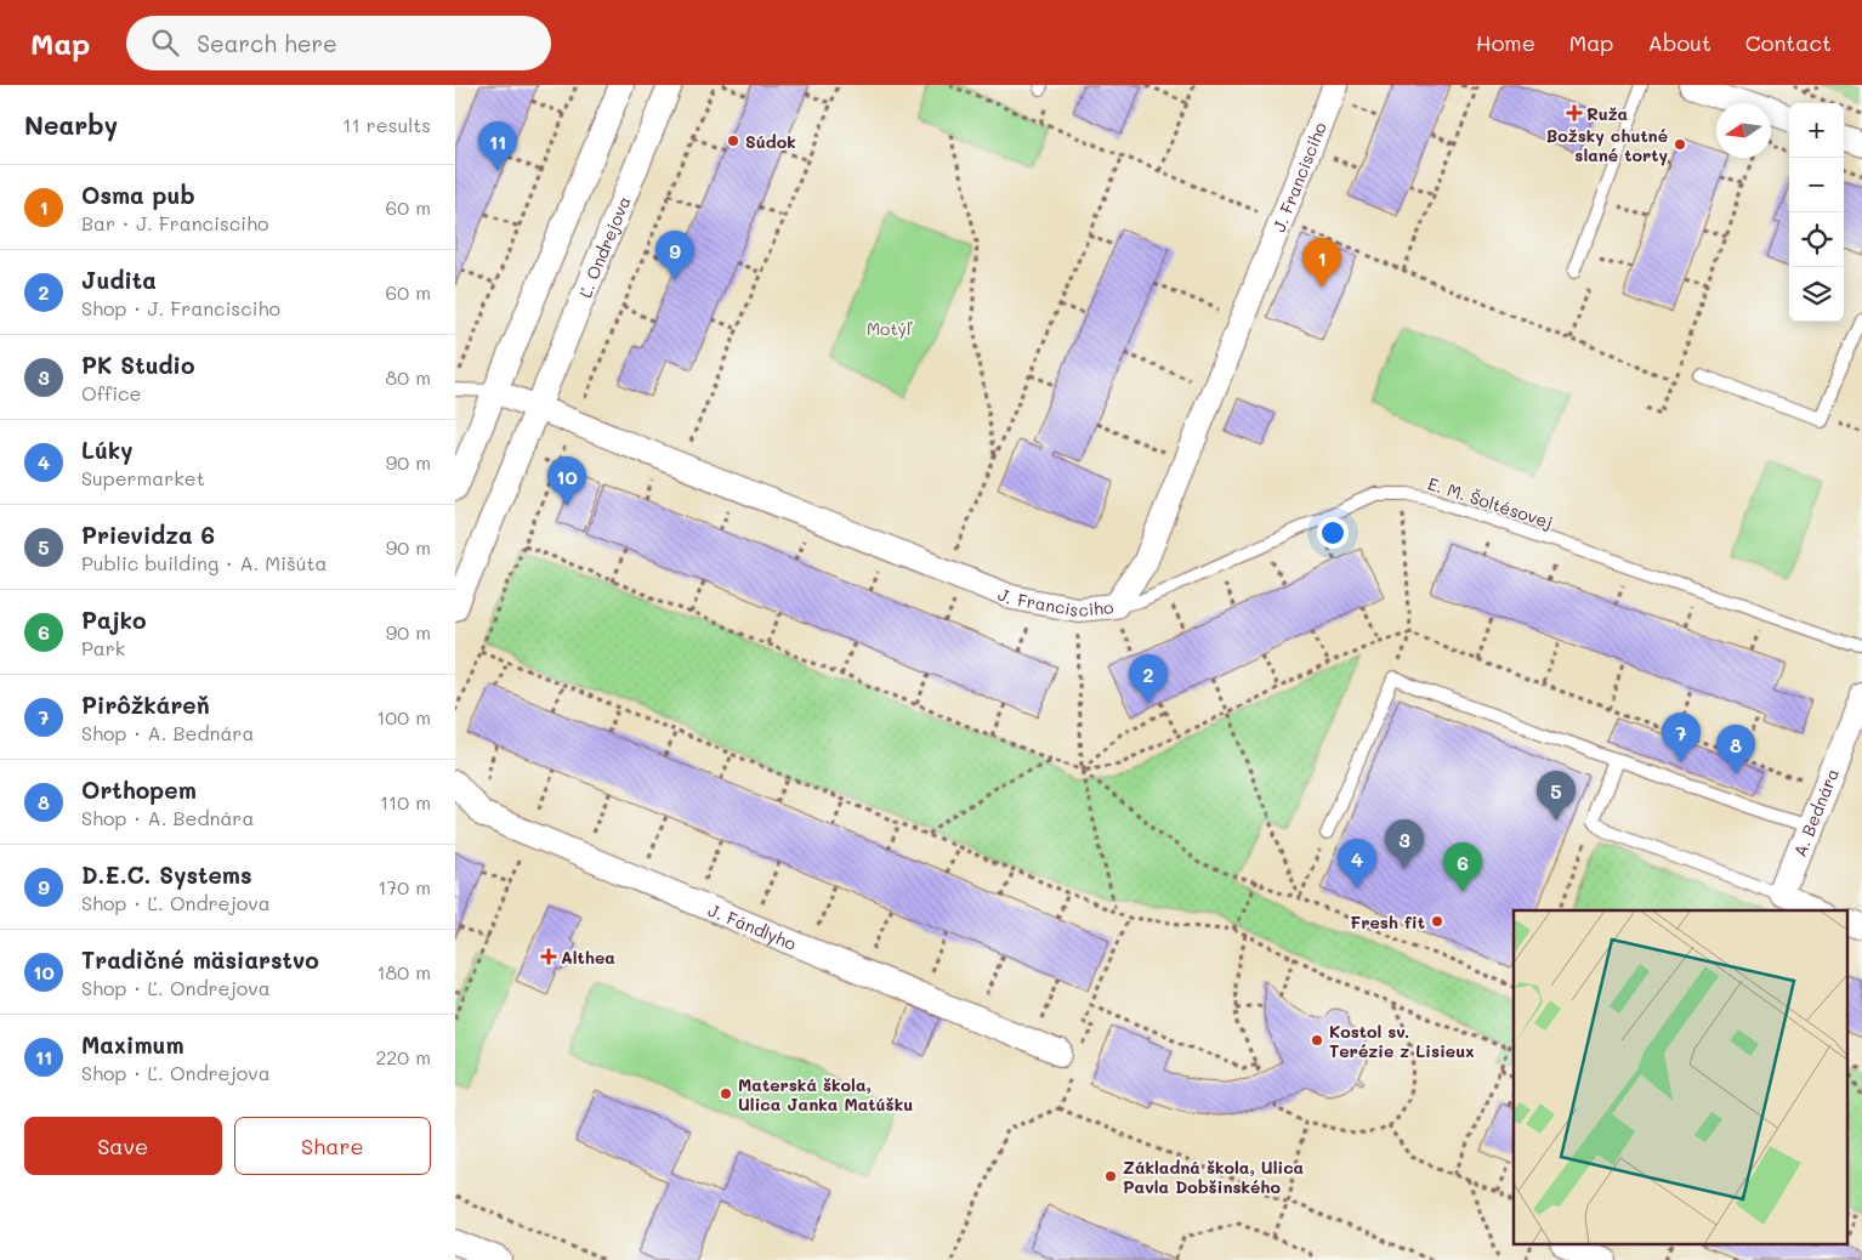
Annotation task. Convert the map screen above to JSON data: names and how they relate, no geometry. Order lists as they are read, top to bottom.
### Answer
{
  "streets": {
    "street": [
      "J. Francisciho",
      "Ľ. Ondrejova",
      "A. Bednára",
      "J. Fándlyho"
    ],
    "lane": ["E. M. Šoltésovej"]
  },
  "crossings": [
    ["J. Francisciho", "Ľ. Ondrejova"],
    ["J. Francisciho", "E. M. Šoltésovej"]
  ],
  "parks": ["Motýľ"],
  "places": {
    "health": ["Ruža", "Althea"],
    "other": [
      "Súdok",
      "Božsky chutné slané torty",
      "Fresh fit",
      "Kostol sv. Terézie z Lisieux",
      "Materská škola, Ulica Janka Matúšku",
      "Základná škola, Ulica Pavla Dobšinského"
    ]
  },
  "north": "left",
  "page": {
    "header": "Map",
    "search": "Search here",
    "nav": [
      "Home",
      "Map",
      "About",
      "Contact"
    ],
    "heading": ["Nearby", "11 results"],
    "map_buttons": ["+", "−"],
    "pins": [
      "11",
      "9",
      "1",
      "10",
      "2",
      "7",
      "8",
      "5",
      "3",
      "4",
      "6"
    ],
    "list": [
      {
        "mark": "1",
        "name": "Osma pub",
        "note": "Bar · J. Francisciho",
        "value": "60 m"
      },
      {
        "mark": "2",
        "name": "Judita",
        "note": "Shop · J. Francisciho",
        "value": "60 m"
      },
      {
        "mark": "3",
        "name": "PK Studio",
        "note": "Office",
        "value": "80 m"
      },
      {
        "mark": "4",
        "name": "Lúky",
        "note": "Supermarket",
        "value": "90 m"
      },
      {
        "mark": "5",
        "name": "Prievidza 6",
        "note": "Public building · A. Mišúta",
        "value": "90 m"
      },
      {
        "mark": "6",
        "name": "Pajko",
        "note": "Park",
        "value": "90 m"
      },
      {
        "mark": "7",
        "name": "Pirôžkáreň",
        "note": "Shop · A. Bednára",
        "value": "100 m"
      },
      {
        "mark": "8",
        "name": "Orthopem",
        "note": "Shop · A. Bednára",
        "value": "110 m"
      },
      {
        "mark": "9",
        "name": "D.E.C. Systems",
        "note": "Shop · Ľ. Ondrejova",
        "value": "170 m"
      },
      {
        "mark": "10",
        "name": "Tradičné mäsiarstvo",
        "note": "Shop · Ľ. Ondrejova",
        "value": "180 m"
      },
      {
        "mark": "11",
        "name": "Maximum",
        "note": "Shop · Ľ. Ondrejova",
        "value": "220 m"
      }
    ],
    "buttons": ["Save", "Share"]
  }
}
